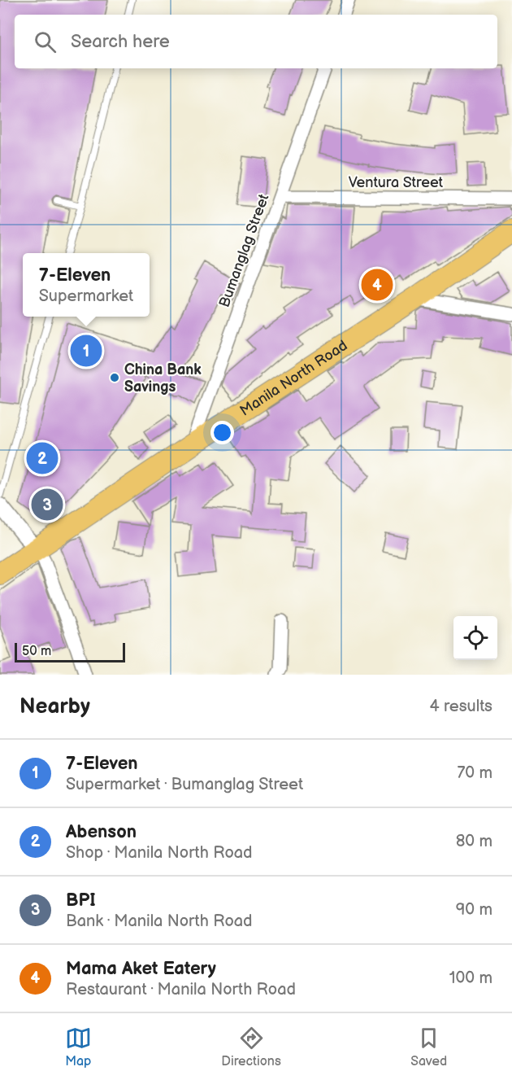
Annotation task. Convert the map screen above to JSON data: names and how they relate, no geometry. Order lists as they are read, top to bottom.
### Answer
{
  "streets": {
    "highway": ["Manila North Road"],
    "street": ["Ventura Street", "Bumanglag Street"]
  },
  "crossings": [
    ["Ventura Street", "Bumanglag Street"],
    ["Bumanglag Street", "Manila North Road"]
  ],
  "places": ["China Bank Savings"],
  "scale_bar": "50 m",
  "page": {
    "search": "Search here",
    "popup": ["7-Eleven", "Supermarket"],
    "pins": [
      "4",
      "1",
      "2",
      "3"
    ],
    "scale": "50 m",
    "heading": ["Nearby", "4 results"],
    "list": [
      {
        "mark": "1",
        "name": "7-Eleven",
        "note": "Supermarket · Bumanglag Street",
        "value": "70 m"
      },
      {
        "mark": "2",
        "name": "Abenson",
        "note": "Shop · Manila North Road",
        "value": "80 m"
      },
      {
        "mark": "3",
        "name": "BPI",
        "note": "Bank · Manila North Road",
        "value": "90 m"
      },
      {
        "mark": "4",
        "name": "Mama Aket Eatery",
        "note": "Restaurant · Manila North Road",
        "value": "100 m"
      }
    ],
    "nav": ["Map", "Directions", "Saved"]
  }
}
